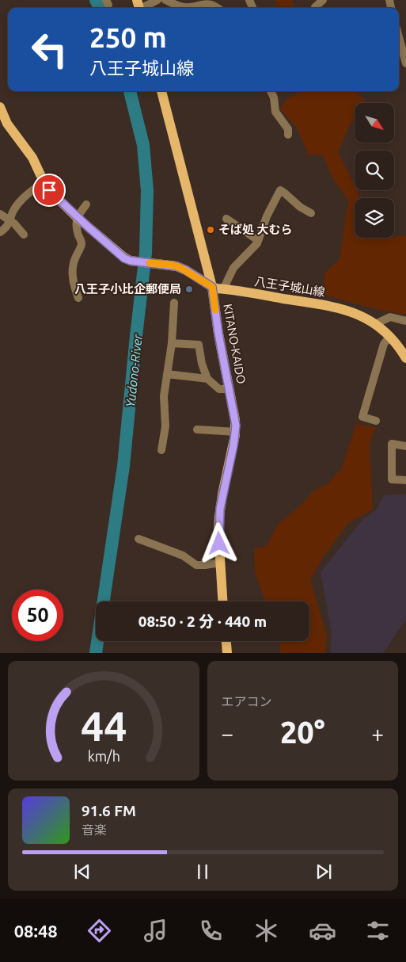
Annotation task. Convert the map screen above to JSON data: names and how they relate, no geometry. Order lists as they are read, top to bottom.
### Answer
{
  "streets": {
    "main road": ["八王子城山線", "KITANO-KAIDO"]
  },
  "crossings": [
    ["八王子城山線", "KITANO-KAIDO"]
  ],
  "water": ["Yudono-River"],
  "places": ["そば処 大むら", "八王子小比企郵便局"],
  "north": "bottom right",
  "page": {
    "turn": ["250 m", "八王子城山線"],
    "limit": "50",
    "trip": "08:50 · 2 分 · 440 m",
    "tile": "エアコン",
    "heat": ["−", "20°", "+"],
    "song": ["91.6 FM", "音楽"],
    "tabs": "08:48",
    "gauge": ["44", "km/h"]
  }
}
